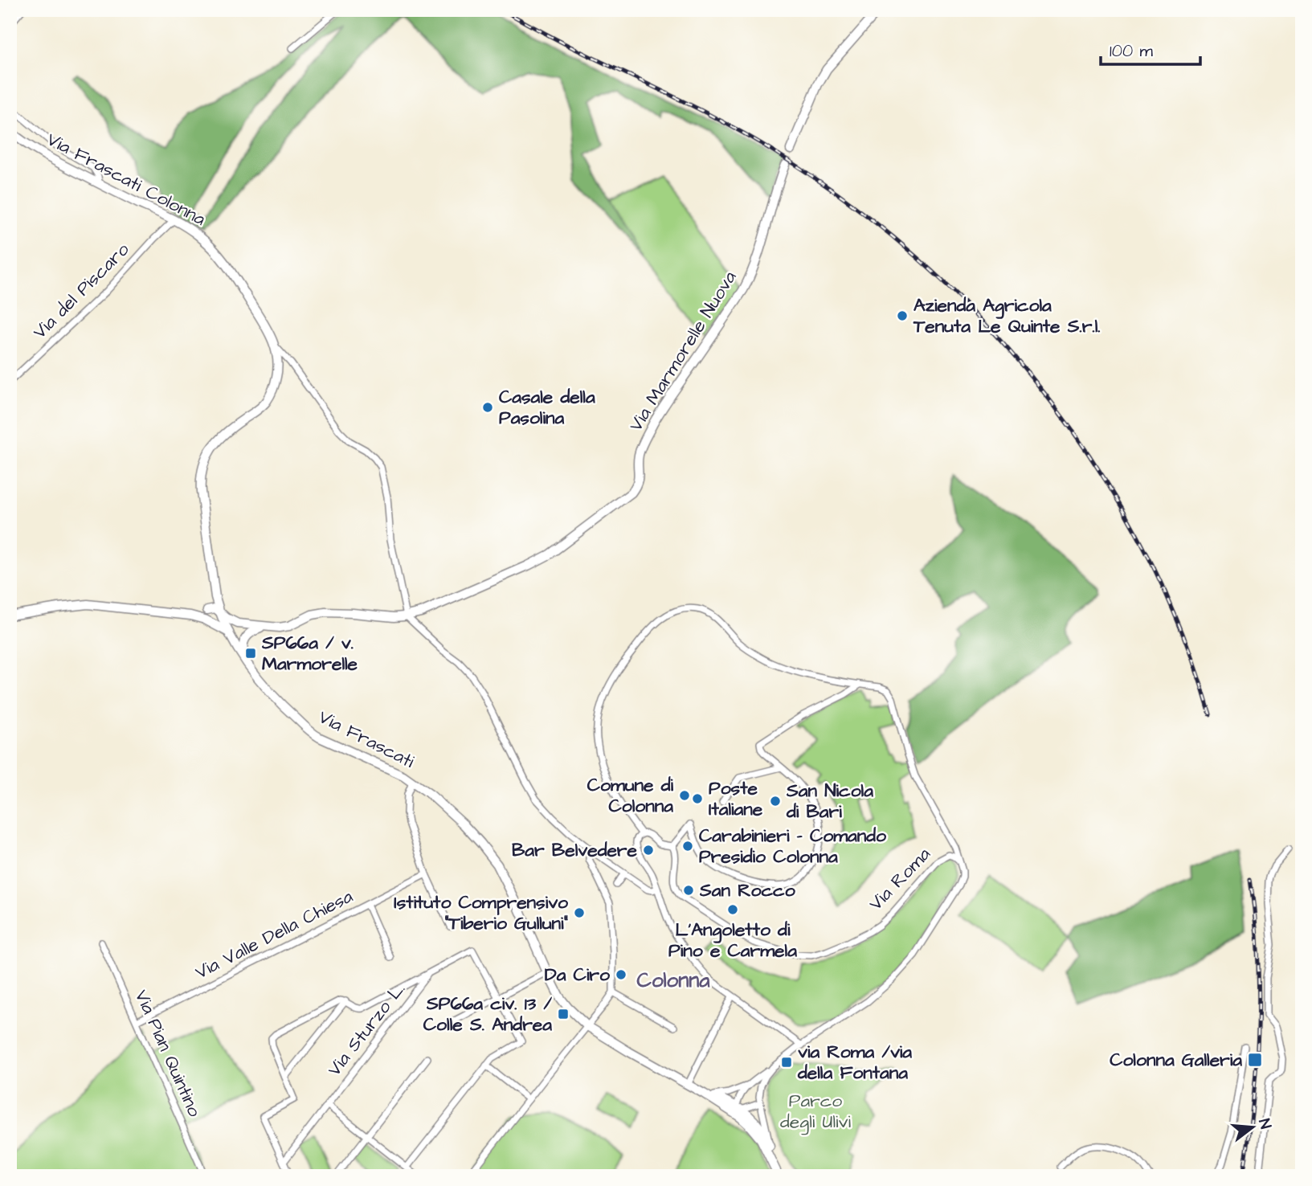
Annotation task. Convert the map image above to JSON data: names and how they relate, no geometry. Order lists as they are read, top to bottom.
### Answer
{
  "streets": {
    "street": [
      "Via Frascati Colonna",
      "Via del Piscaro",
      "Via Marmorelle Nuova",
      "Via Frascati",
      "Via Roma",
      "Via Valle Della Chiesa",
      "Via Sturzo L.",
      "Via Pian Quintino"
    ]
  },
  "crossings": [
    ["Via Frascati Colonna", "Via del Piscaro"],
    ["Via Frascati Colonna", "Via Marmorelle Nuova"],
    ["Via Frascati Colonna", "Via Frascati"],
    ["Via Valle Della Chiesa", "Via Pian Quintino"]
  ],
  "districts": ["Colonna"],
  "parks": ["Parco degli Ulivi"],
  "places": {
    "other": [
      "Azienda Agricola Tenuta Le Quinte S.r.l.",
      "Casale della Pasolina",
      "Comune di Colonna",
      "Poste Italiane",
      "San Nicola di Bari",
      "Carabinieri - Comando Presidio Colonna",
      "Bar Belvedere",
      "San Rocco",
      "L'Angoletto di Pino e Carmela",
      "Istituto Comprensivo \"Tiberio Gulluni\"",
      "Da Ciro"
    ],
    "transit": [
      "SP66a / v. Marmorelle",
      "SP66a civ. 13 / Colle S. Andrea",
      "Colonna Galleria",
      "via Roma /via della Fontana"
    ]
  },
  "scale_bar": "100 m",
  "north": "right"
}
